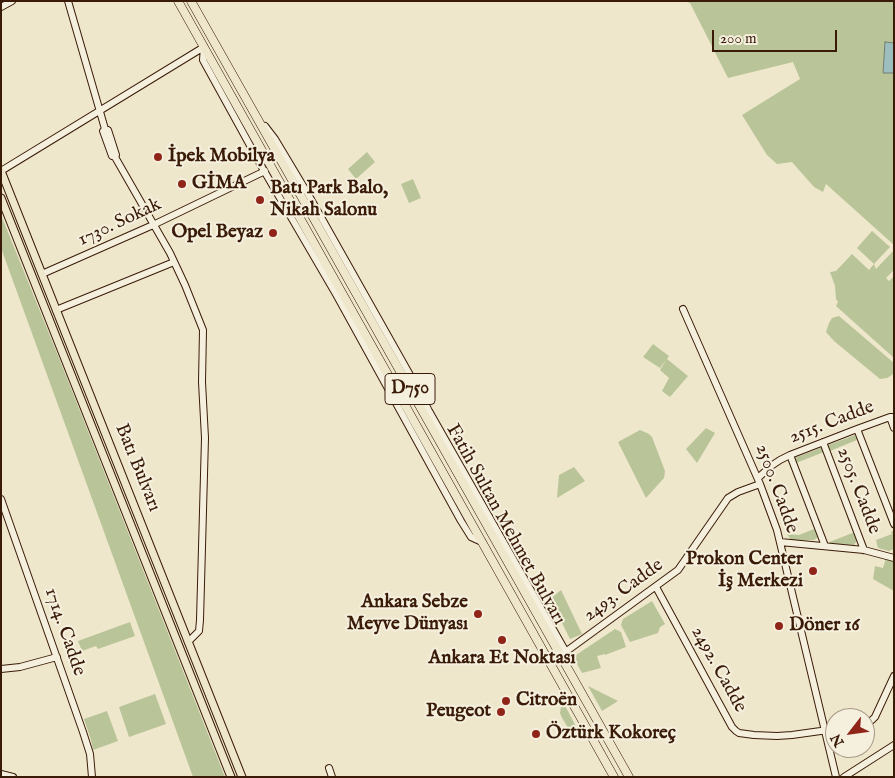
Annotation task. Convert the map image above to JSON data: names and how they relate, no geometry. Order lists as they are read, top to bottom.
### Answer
{
  "streets": {
    "highway": ["D750", "Fatih Sultan Mehmet Bulvarı"],
    "main road": ["Batı Bulvarı"],
    "street": [
      "1730. Sokak",
      "2515. Cadde",
      "2500. Cadde",
      "2505. Cadde",
      "2493. Cadde",
      "1714. Cadde",
      "2492. Cadde"
    ]
  },
  "crossings": [
    ["1730. Sokak", "Batı Bulvarı"],
    ["2515. Cadde", "2500. Cadde"],
    ["2515. Cadde", "2505. Cadde"],
    ["2515. Cadde", "2493. Cadde"],
    ["2500. Cadde", "2493. Cadde"],
    ["2500. Cadde", "2492. Cadde"],
    ["Fatih Sultan Mehmet Bulvarı", "2493. Cadde"],
    ["2493. Cadde", "2492. Cadde"]
  ],
  "places": [
    "İpek Mobilya",
    "GİMA",
    "Batı Park Balo, Nikah Salonu",
    "Opel Beyaz",
    "Prokon Center İş Merkezi",
    "Ankara Sebze Meyve Dünyası",
    "Döner 16",
    "Ankara Et Noktası",
    "Citroën",
    "Peugeot",
    "Öztürk Kokoreç"
  ],
  "scale_bar": "200 m",
  "north": "bottom left"
}
